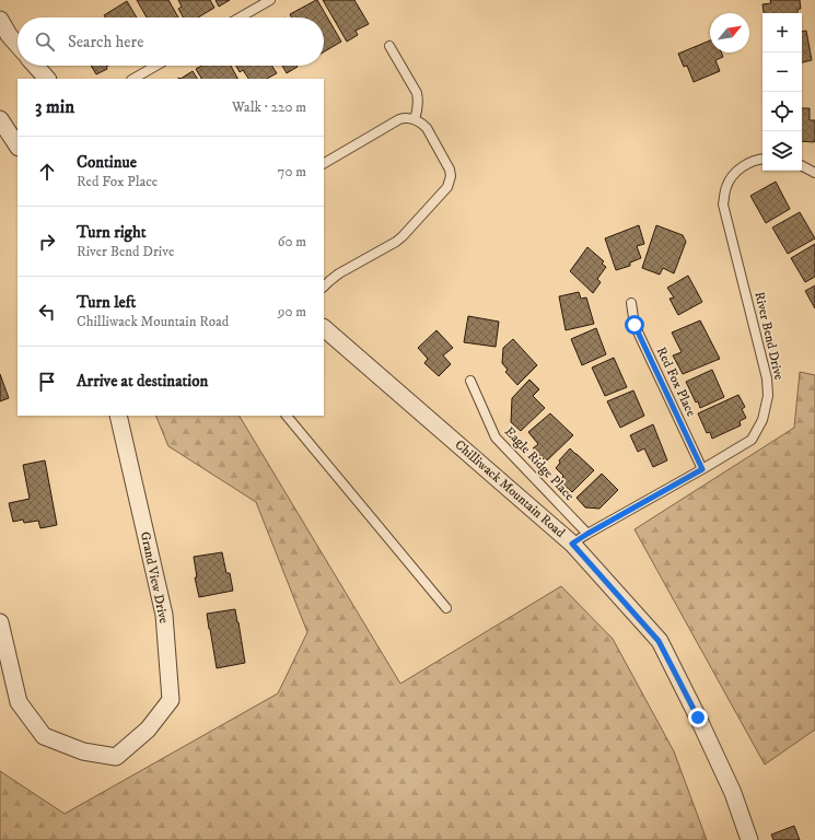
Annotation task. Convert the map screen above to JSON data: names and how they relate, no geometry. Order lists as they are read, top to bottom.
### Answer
{
  "streets": {
    "street": ["Chilliwack Mountain Road", "Grand View Drive"],
    "lane": ["River Bend Drive", "Red Fox Place", "Eagle Ridge Place"]
  },
  "crossings": [
    ["River Bend Drive", "Red Fox Place"],
    ["River Bend Drive", "Eagle Ridge Place"],
    ["River Bend Drive", "Chilliwack Mountain Road"]
  ],
  "north": "top right",
  "page": {
    "map_buttons": ["+", "−"],
    "search": "Search here",
    "heading": ["3 min", "Walk · 220 m"],
    "list": [
      ["Continue", "Red Fox Place", "70 m"],
      ["Turn right", "River Bend Drive", "60 m"],
      ["Turn left", "Chilliwack Mountain Road", "90 m"],
      "Arrive at destination"
    ]
  }
}
